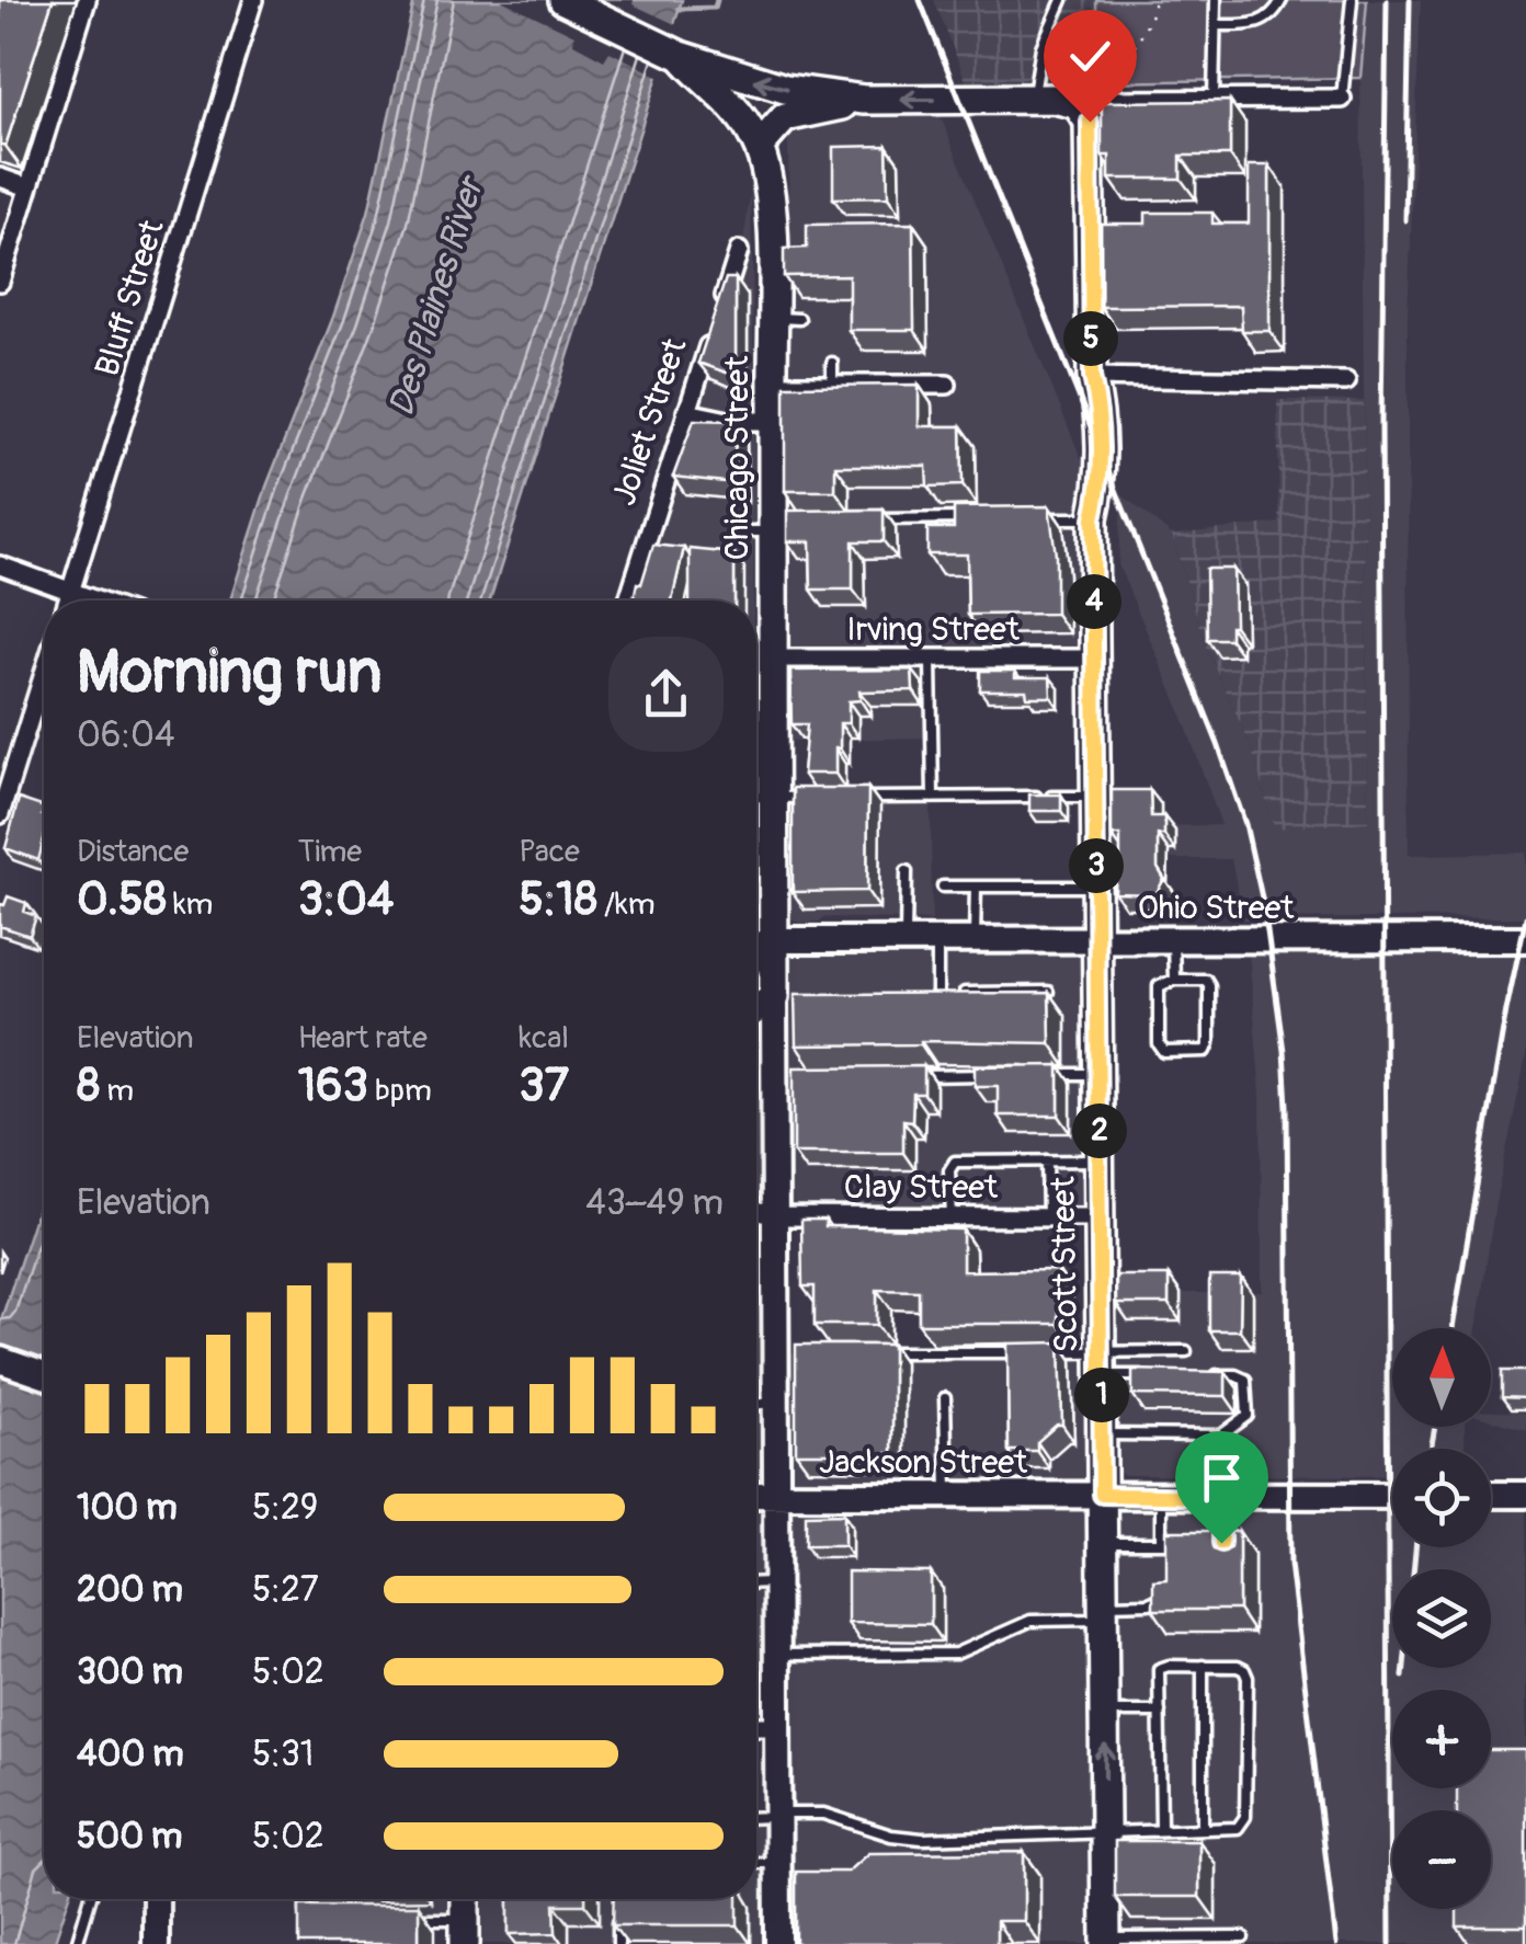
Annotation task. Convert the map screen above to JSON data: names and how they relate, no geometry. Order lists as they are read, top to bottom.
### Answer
{
  "streets": {
    "main road": ["Chicago Street", "Scott Street"],
    "street": [
      "Bluff Street",
      "Joliet Street",
      "Irving Street",
      "Ohio Street",
      "Clay Street",
      "Jackson Street"
    ]
  },
  "crossings": [
    ["Chicago Street", "Irving Street"],
    ["Chicago Street", "Ohio Street"],
    ["Chicago Street", "Clay Street"],
    ["Chicago Street", "Jackson Street"],
    ["Irving Street", "Scott Street"],
    ["Ohio Street", "Scott Street"],
    ["Clay Street", "Scott Street"],
    ["Scott Street", "Jackson Street"]
  ],
  "water": ["Des Plaines River"],
  "north": "top",
  "page": {
    "pins": [
      "5",
      "4",
      "3",
      "2",
      "1"
    ],
    "heading": ["Morning run", "06:04"],
    "stats": [
      ["Distance", "0.58 km"],
      ["Time", "3:04"],
      ["Pace", "5:18 /km"],
      ["Elevation", "8 m"],
      ["Heart rate", "163 bpm"],
      ["kcal", "37"]
    ],
    "chart": ["Elevation", "43–49 m"],
    "map_buttons": ["+", "−"],
    "list": [
      {
        "name": "100 m",
        "note": "5:29"
      },
      {
        "name": "200 m",
        "note": "5:27"
      },
      {
        "name": "300 m",
        "note": "5:02"
      },
      {
        "name": "400 m",
        "note": "5:31"
      },
      {
        "name": "500 m",
        "note": "5:02"
      }
    ]
  }
}
